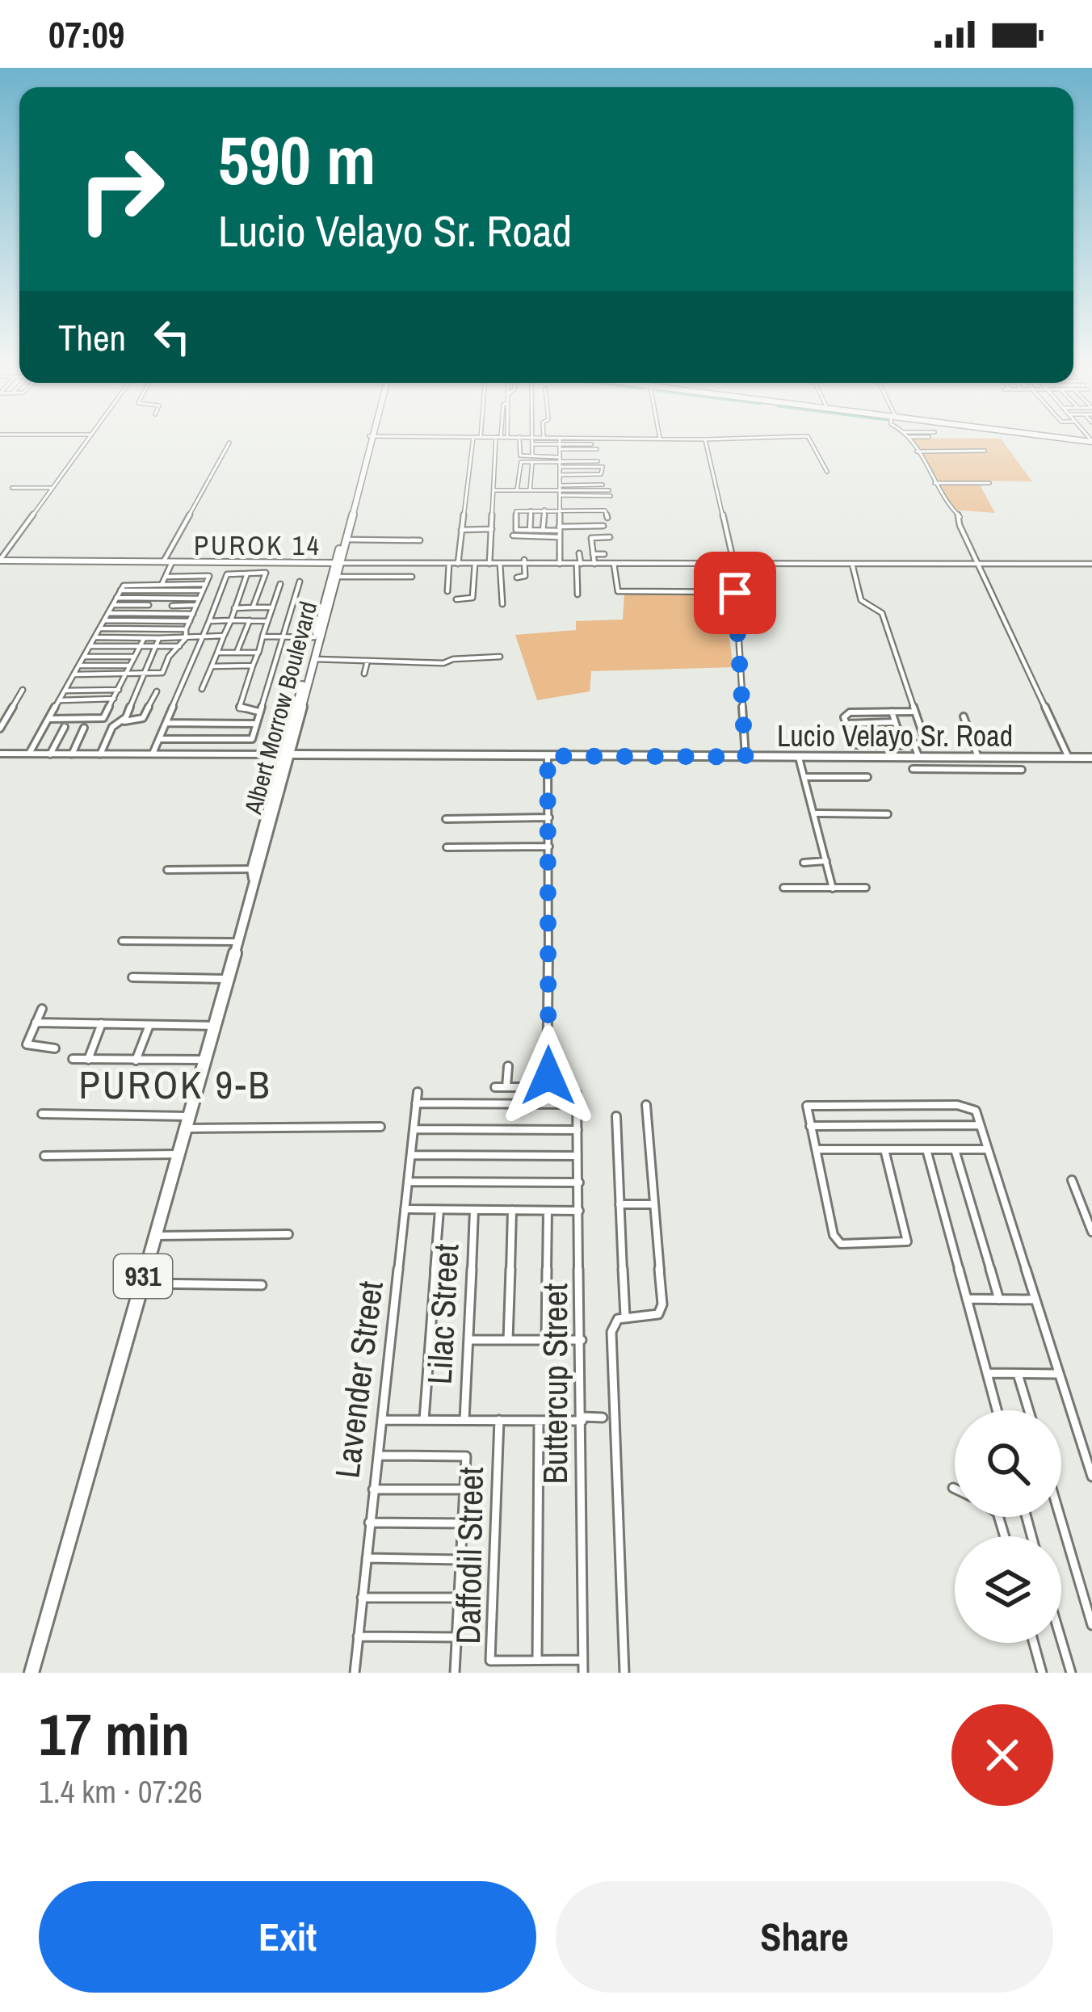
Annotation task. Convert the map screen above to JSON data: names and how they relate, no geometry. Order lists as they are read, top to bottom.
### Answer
{
  "streets": {
    "highway": ["Albert Morrow Boulevard", "931"],
    "main road": ["Lucio Velayo Sr. Road"],
    "street": [
      "Lilac Street",
      "Lavender Street",
      "Buttercup Street",
      "Daffodil Street"
    ]
  },
  "crossings": [
    ["Albert Morrow Boulevard", "Lucio Velayo Sr. Road"],
    ["Buttercup Street", "Daffodil Street"]
  ],
  "districts": ["PUROK 14", "PUROK 9-B"],
  "page": {
    "status": "07:09",
    "turn": ["590 m", "Lucio Velayo Sr. Road"],
    "then": "Then",
    "heading": ["17 min", "1.4 km · 07:26"],
    "buttons": ["Exit", "Share"]
  }
}
